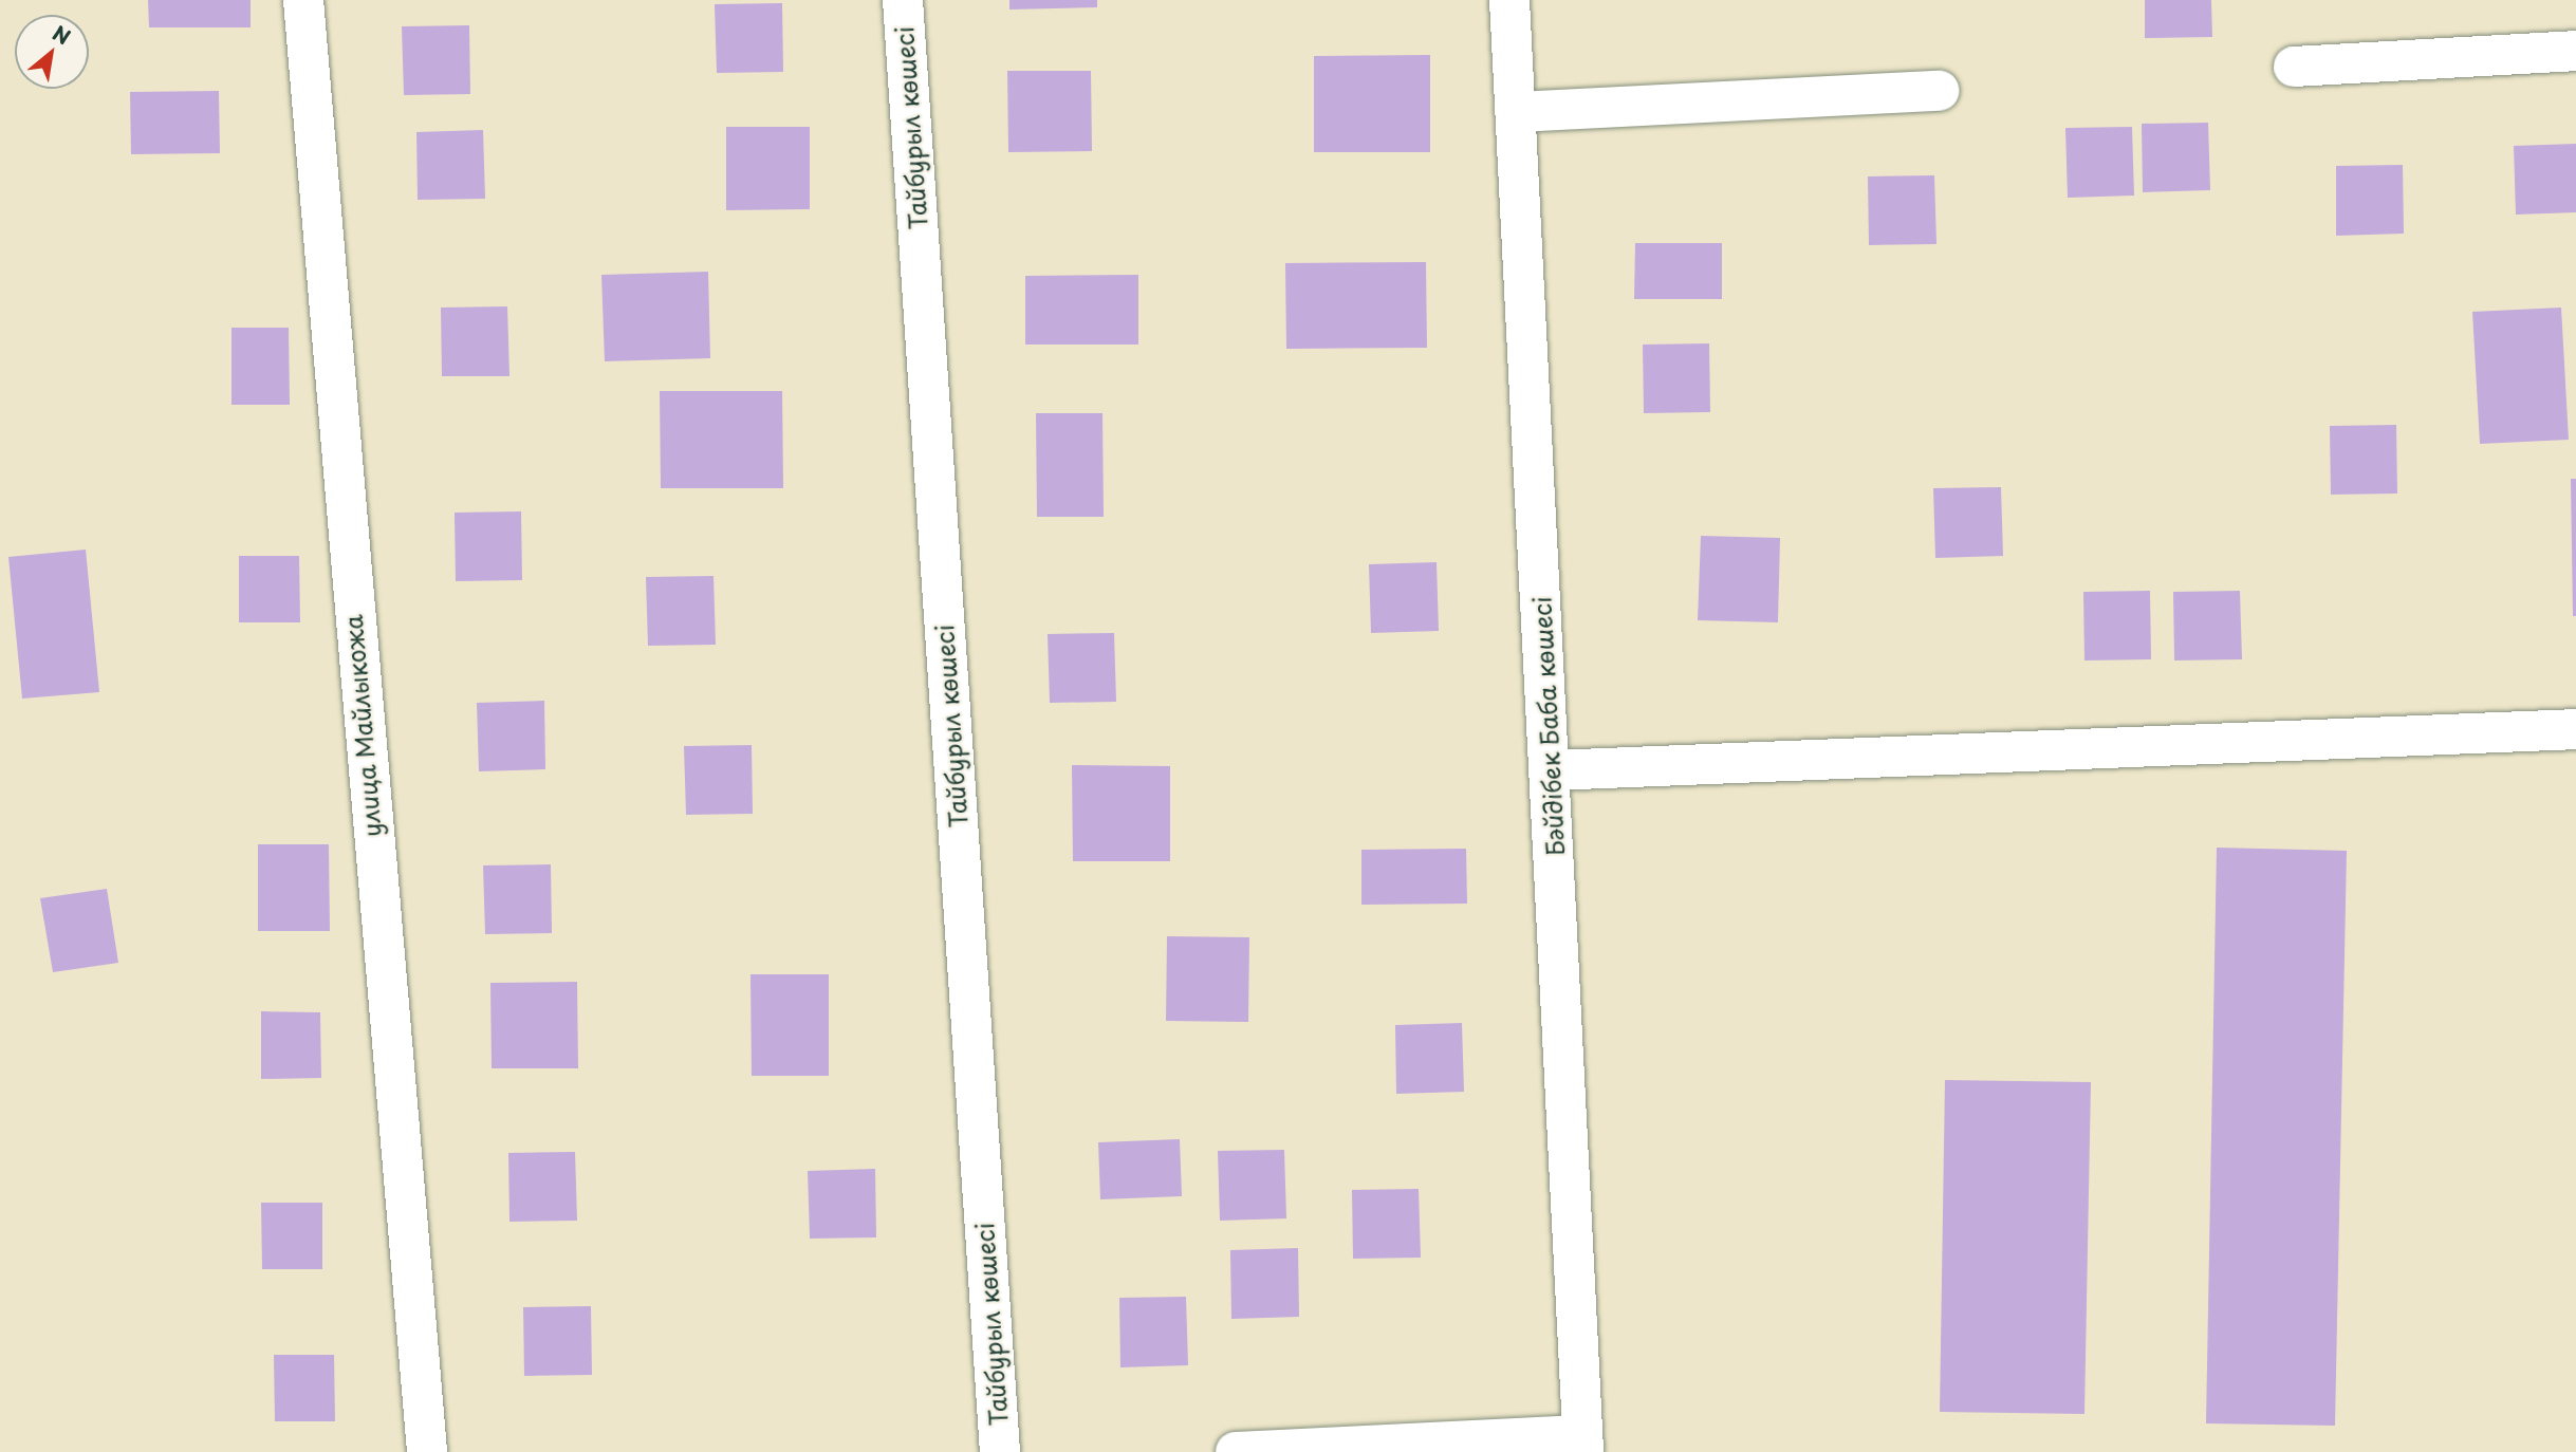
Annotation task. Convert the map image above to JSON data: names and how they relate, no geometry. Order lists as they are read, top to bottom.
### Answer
{
  "streets": {
    "street": ["Тайбурыл көшесі", "улица Майлыкожа", "Бәйдібек Баба көшесі"]
  },
  "north": "top right"
}
